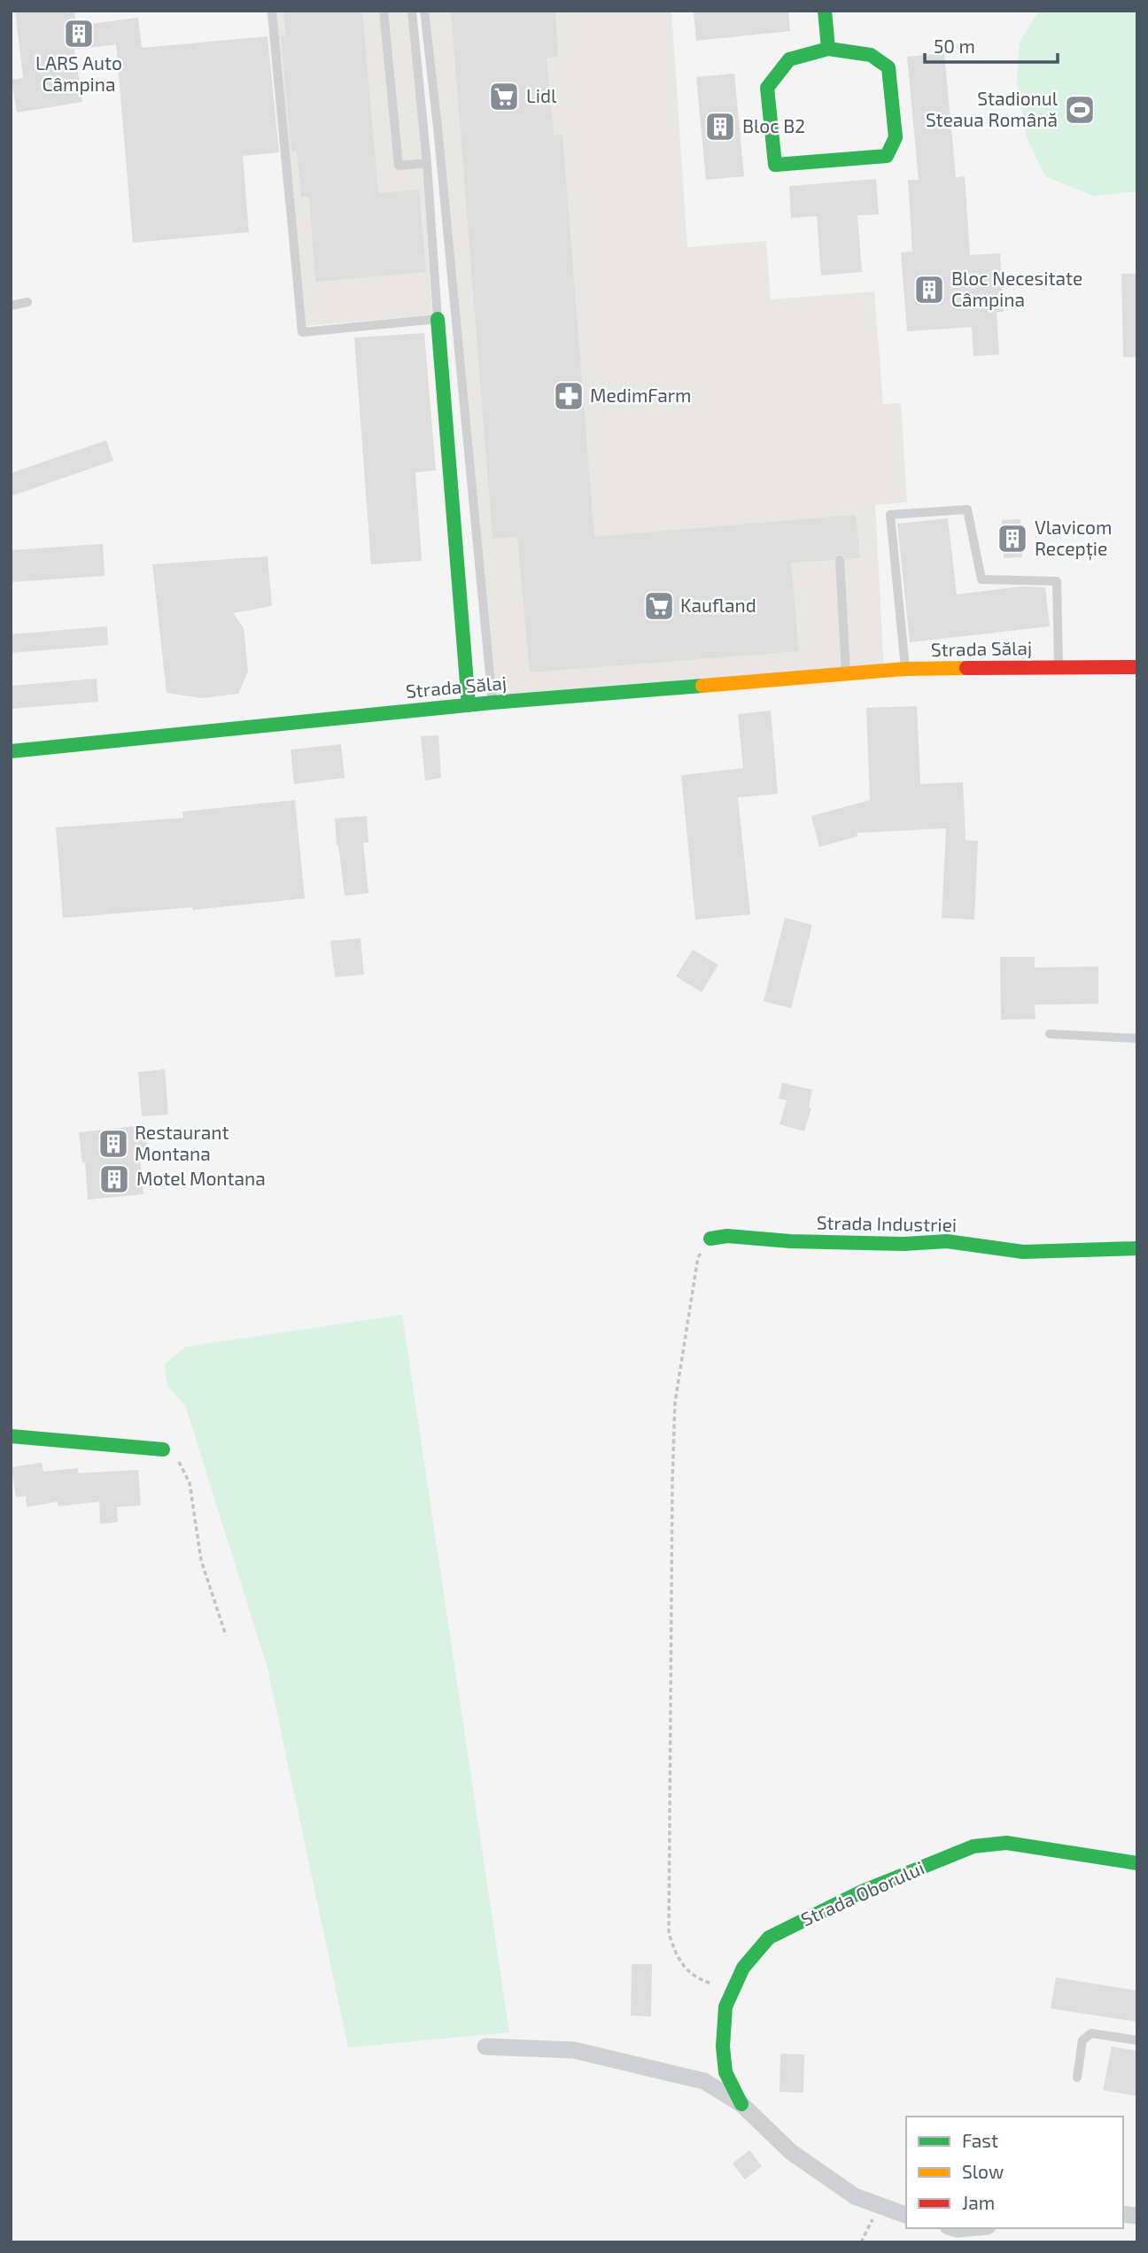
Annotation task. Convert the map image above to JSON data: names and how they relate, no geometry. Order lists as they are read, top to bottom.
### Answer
{
  "streets": {
    "street": ["Strada Sălaj", "Strada Industriei", "Strada Oborului"]
  },
  "places": {
    "building": [
      "LARS Auto Câmpina",
      "Bloc B2",
      "Bloc Necesitate Câmpina",
      "Vlavicom Recepție",
      "Restaurant Montana",
      "Motel Montana"
    ],
    "supermarket": ["Lidl", "Kaufland"],
    "sports": ["Stadionul Steaua Română"],
    "pharmacy": ["MedimFarm"]
  },
  "legend": ["Fast", "Slow", "Jam"],
  "scale_bar": "50 m"
}
